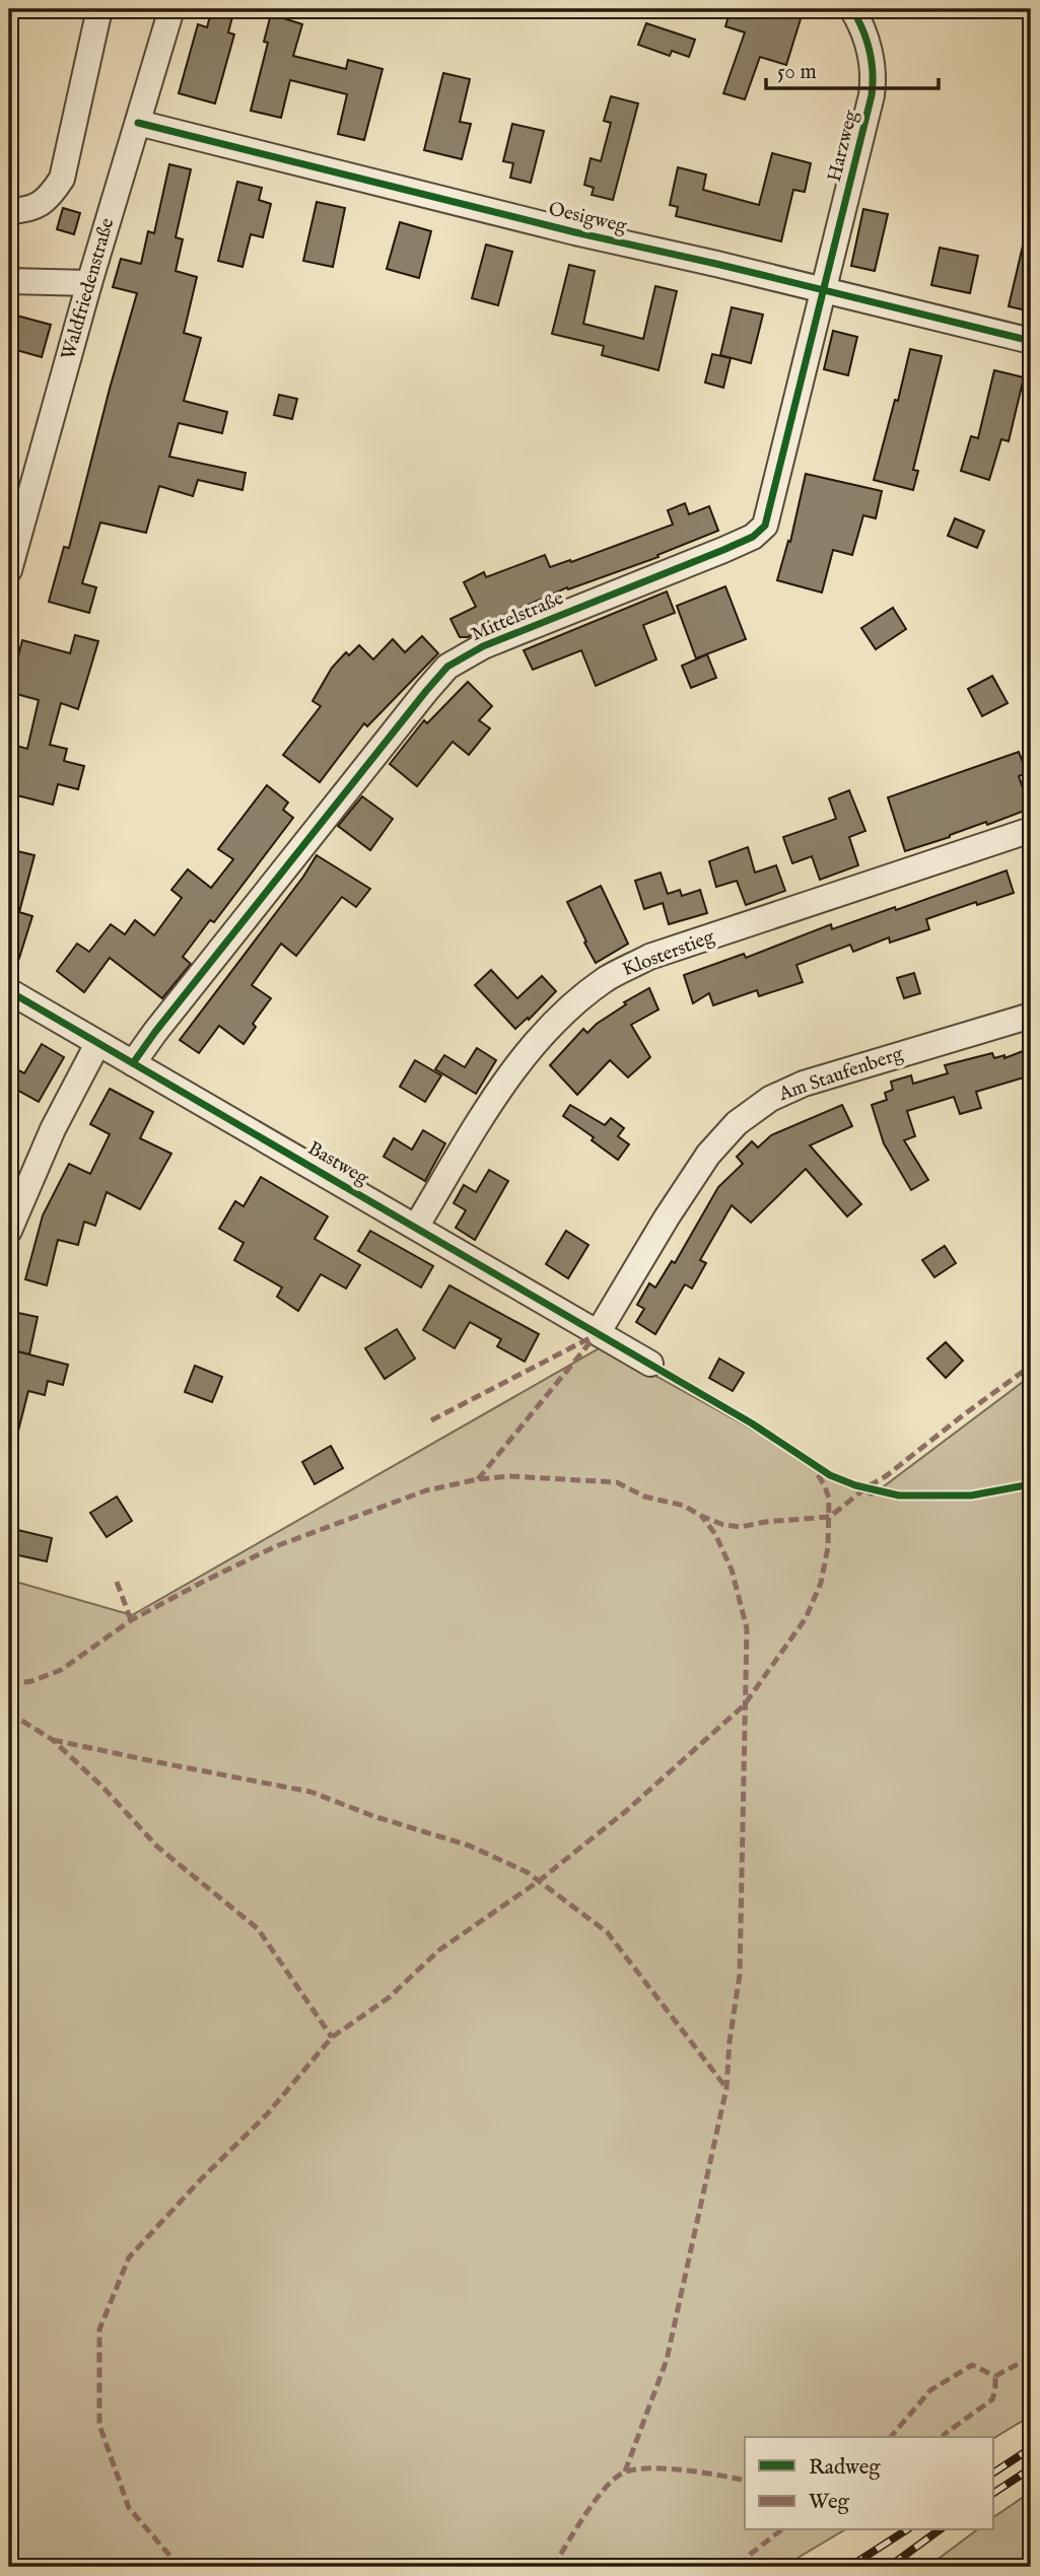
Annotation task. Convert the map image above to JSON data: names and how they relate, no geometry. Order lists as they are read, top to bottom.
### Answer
{
  "streets": {
    "street": [
      "Harzweg",
      "Oesigweg",
      "Waldfriedenstraße",
      "Mittelstraße",
      "Klosterstieg",
      "Am Staufenberg",
      "Bastweg"
    ]
  },
  "crossings": [
    ["Harzweg", "Oesigweg"],
    ["Harzweg", "Mittelstraße"],
    ["Oesigweg", "Waldfriedenstraße"],
    ["Oesigweg", "Mittelstraße"],
    ["Mittelstraße", "Bastweg"],
    ["Klosterstieg", "Bastweg"],
    ["Am Staufenberg", "Bastweg"]
  ],
  "legend": ["Radweg", "Weg"],
  "scale_bar": "50 m"
}
